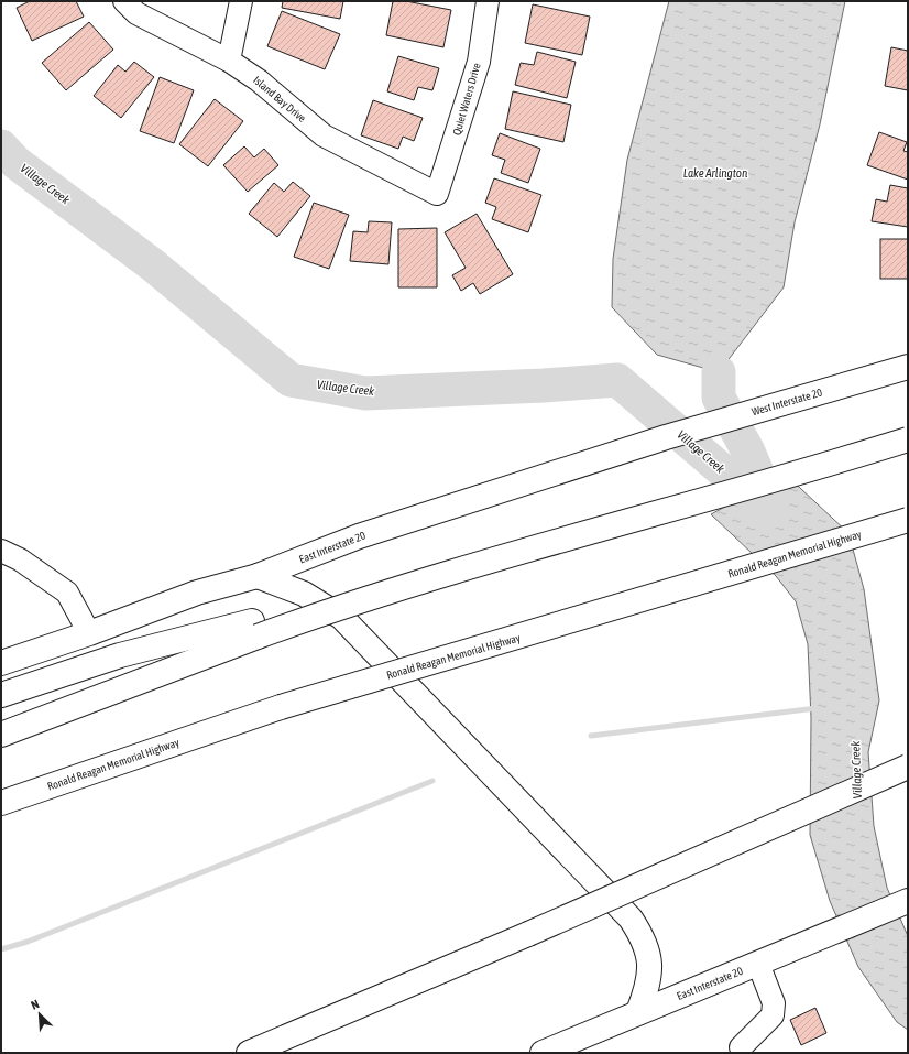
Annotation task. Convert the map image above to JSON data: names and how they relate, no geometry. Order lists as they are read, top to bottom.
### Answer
{
  "streets": {
    "main road": ["West Interstate 20", "East Interstate 20", "Ronald Reagan Memorial Highway"],
    "street": ["Island Bay Drive", "Quiet Waters Drive"]
  },
  "crossings": [
    ["Island Bay Drive", "Quiet Waters Drive"],
    ["West Interstate 20", "East Interstate 20"]
  ],
  "water": ["Lake Arlington", "Village Creek"],
  "north": "top left"
}
